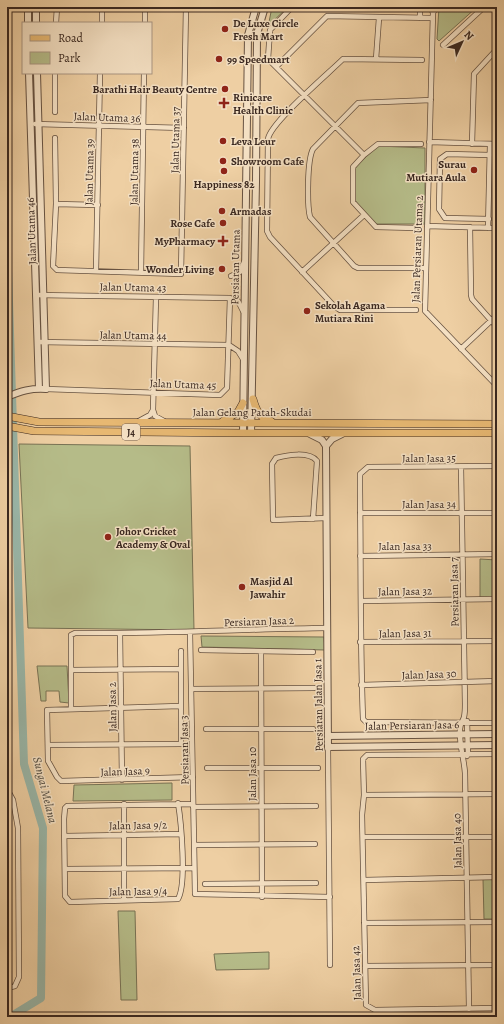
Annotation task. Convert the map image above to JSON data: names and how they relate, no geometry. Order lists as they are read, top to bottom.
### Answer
{
  "streets": {
    "main road": ["Jalan Gelang Patah-Skudai", "J4"],
    "street": [
      "Jalan Utama 36",
      "Jalan Utama 37",
      "Jalan Utama 39",
      "Jalan Utama 38",
      "Jalan Utama 46",
      "Jalan Persiaran Utama 2",
      "Persiaran Utama",
      "Jalan Utama 43",
      "Jalan Utama 44",
      "Jalan Utama 45",
      "Jalan Jasa 35",
      "Jalan Jasa 34",
      "Jalan Jasa 33",
      "Jalan Jasa 32",
      "Persiaran Jasa 7",
      "Persiaran Jasa 2",
      "Jalan Jasa 31",
      "Jalan Jasa 30",
      "Persiaran Jalan Jasa 1",
      "Jalan Jasa 2",
      "Jalan Persiaran Jasa 6",
      "Persiaran Jasa 3",
      "Jalan Jasa 9",
      "Jalan Jasa 10",
      "Jalan Jasa 9/2",
      "Jalan Jasa 40",
      "Jalan Jasa 9/4",
      "Jalan Jasa 42"
    ]
  },
  "crossings": [
    ["Jalan Utama 36", "Jalan Utama 37"],
    ["Jalan Utama 36", "Jalan Utama 39"],
    ["Jalan Utama 36", "Jalan Utama 38"],
    ["Jalan Utama 36", "Jalan Utama 46"],
    ["Jalan Utama 37", "Jalan Utama 38"],
    ["Jalan Utama 46", "Jalan Utama 43"],
    ["Jalan Utama 46", "Jalan Utama 44"],
    ["Jalan Utama 46", "Jalan Utama 45"],
    ["Persiaran Utama", "Jalan Gelang Patah-Skudai"],
    ["Jalan Utama 43", "Jalan Utama 45"],
    ["Jalan Utama 44", "Jalan Utama 45"],
    ["Jalan Jasa 35", "Jalan Jasa 34"],
    ["Jalan Jasa 35", "Persiaran Jasa 7"],
    ["Jalan Jasa 34", "Persiaran Jasa 7"],
    ["Jalan Jasa 33", "Persiaran Jasa 7"],
    ["Jalan Jasa 32", "Persiaran Jasa 7"],
    ["Persiaran Jasa 7", "Jalan Jasa 31"],
    ["Persiaran Jasa 7", "Jalan Jasa 30"],
    ["Persiaran Jasa 7", "Jalan Persiaran Jasa 6"],
    ["Persiaran Jasa 7", "Jalan Jasa 40"],
    ["Persiaran Jasa 2", "Persiaran Jalan Jasa 1"],
    ["Persiaran Jasa 2", "Jalan Jasa 2"],
    ["Persiaran Jasa 2", "Persiaran Jasa 3"],
    ["Persiaran Jalan Jasa 1", "Jalan Persiaran Jasa 6"],
    ["Jalan Jasa 2", "Jalan Jasa 9"],
    ["Jalan Persiaran Jasa 6", "Jalan Jasa 40"],
    ["Persiaran Jasa 3", "Jalan Jasa 9"],
    ["Persiaran Jasa 3", "Jalan Jasa 10"],
    ["Jalan Jasa 40", "Jalan Jasa 42"]
  ],
  "water": ["Sungai Melana"],
  "places": {
    "other": [
      "De Luxe Circle Fresh Mart",
      "99 Speedmart",
      "Barathi Hair Beauty Centre",
      "Leva Leur",
      "Showroom Cafe",
      "Surau Mutiara Aula",
      "Happiness 82",
      "Armadas",
      "Rose Cafe",
      "Wonder Living",
      "Sekolah Agama Mutiara Rini",
      "Johor Cricket Academy & Oval",
      "Masjid Al Jawahir"
    ],
    "health": ["Rinicare Health Clinic", "MyPharmacy"]
  },
  "legend": ["Road", "Park"],
  "north": "top right"
}
